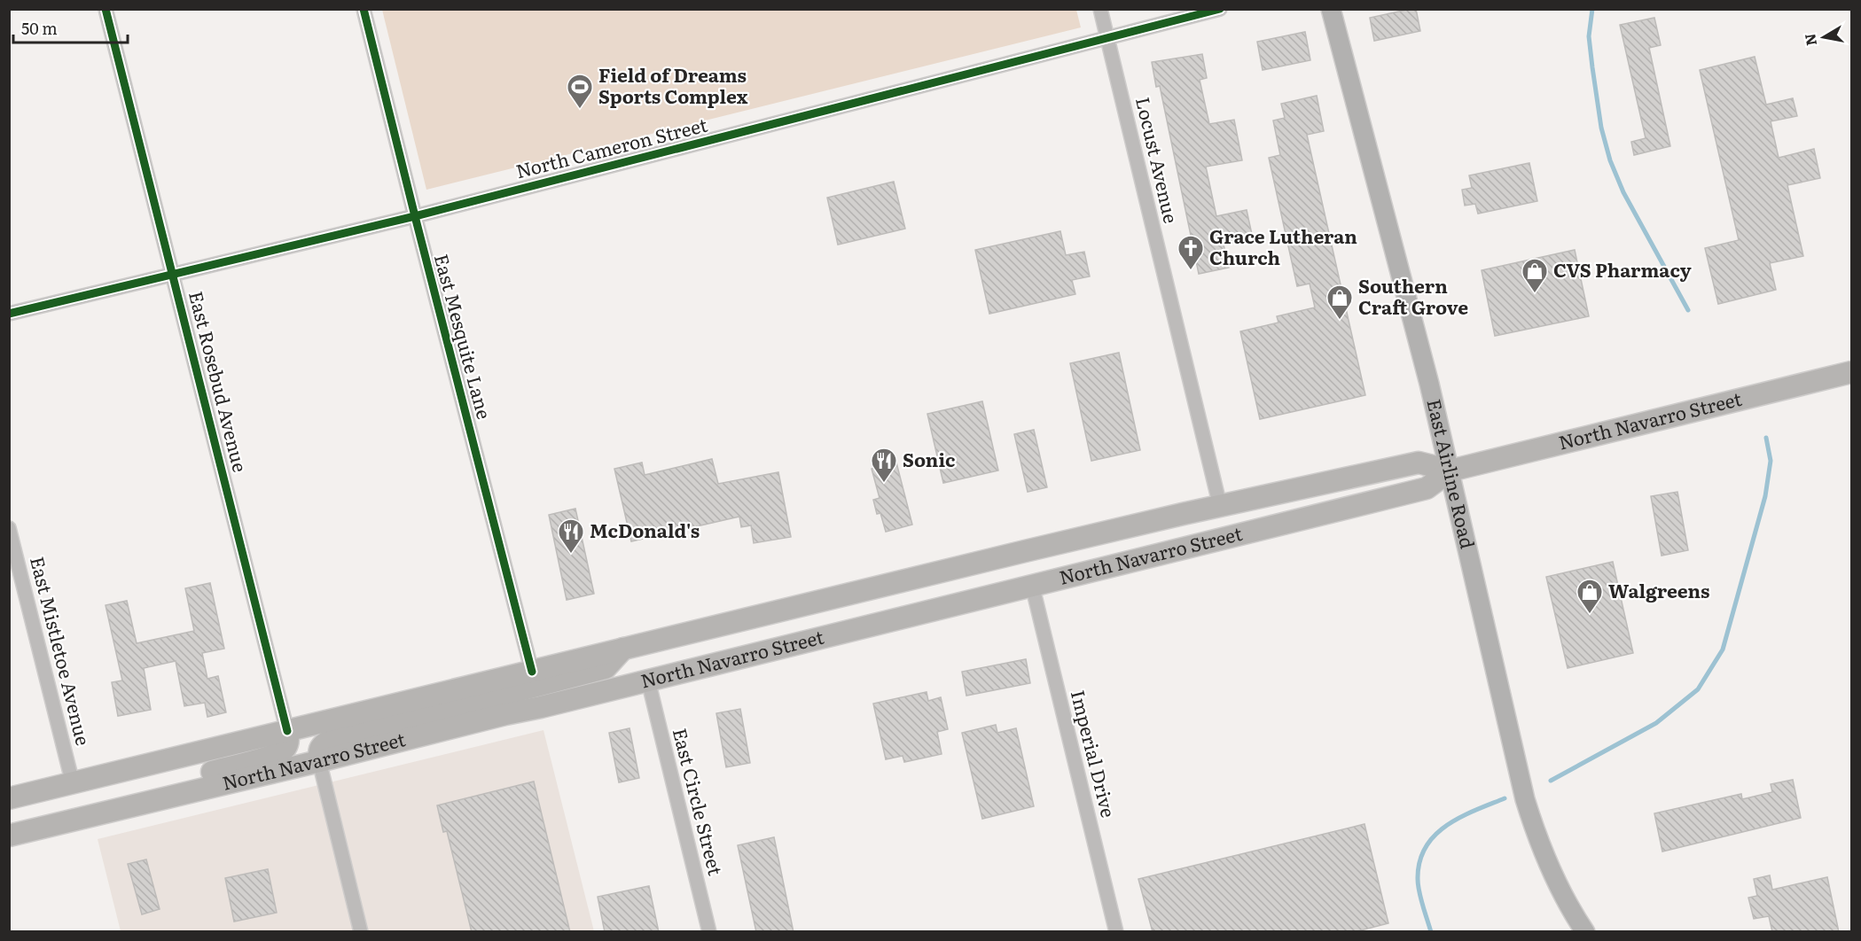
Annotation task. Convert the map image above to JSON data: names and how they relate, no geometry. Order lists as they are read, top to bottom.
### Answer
{
  "streets": {
    "main road": ["North Navarro Street", "East Airline Road"],
    "street": [
      "North Cameron Street",
      "Locust Avenue",
      "East Mesquite Lane",
      "East Rosebud Avenue",
      "East Mistletoe Avenue",
      "Imperial Drive",
      "East Circle Street"
    ]
  },
  "crossings": [
    ["North Cameron Street", "Locust Avenue"],
    ["North Cameron Street", "East Mesquite Lane"],
    ["North Cameron Street", "East Rosebud Avenue"],
    ["Locust Avenue", "North Navarro Street"],
    ["East Mesquite Lane", "North Navarro Street"],
    ["East Rosebud Avenue", "North Navarro Street"],
    ["North Navarro Street", "East Airline Road"],
    ["North Navarro Street", "East Mistletoe Avenue"],
    ["North Navarro Street", "Imperial Drive"],
    ["North Navarro Street", "East Circle Street"]
  ],
  "places": {
    "sports": ["Field of Dreams Sports Complex"],
    "church": ["Grace Lutheran Church"],
    "shop": ["CVS Pharmacy", "Southern Craft Grove", "Walgreens"],
    "restaurant": ["Sonic", "McDonald's"]
  },
  "scale_bar": "50 m",
  "north": "left"
}
